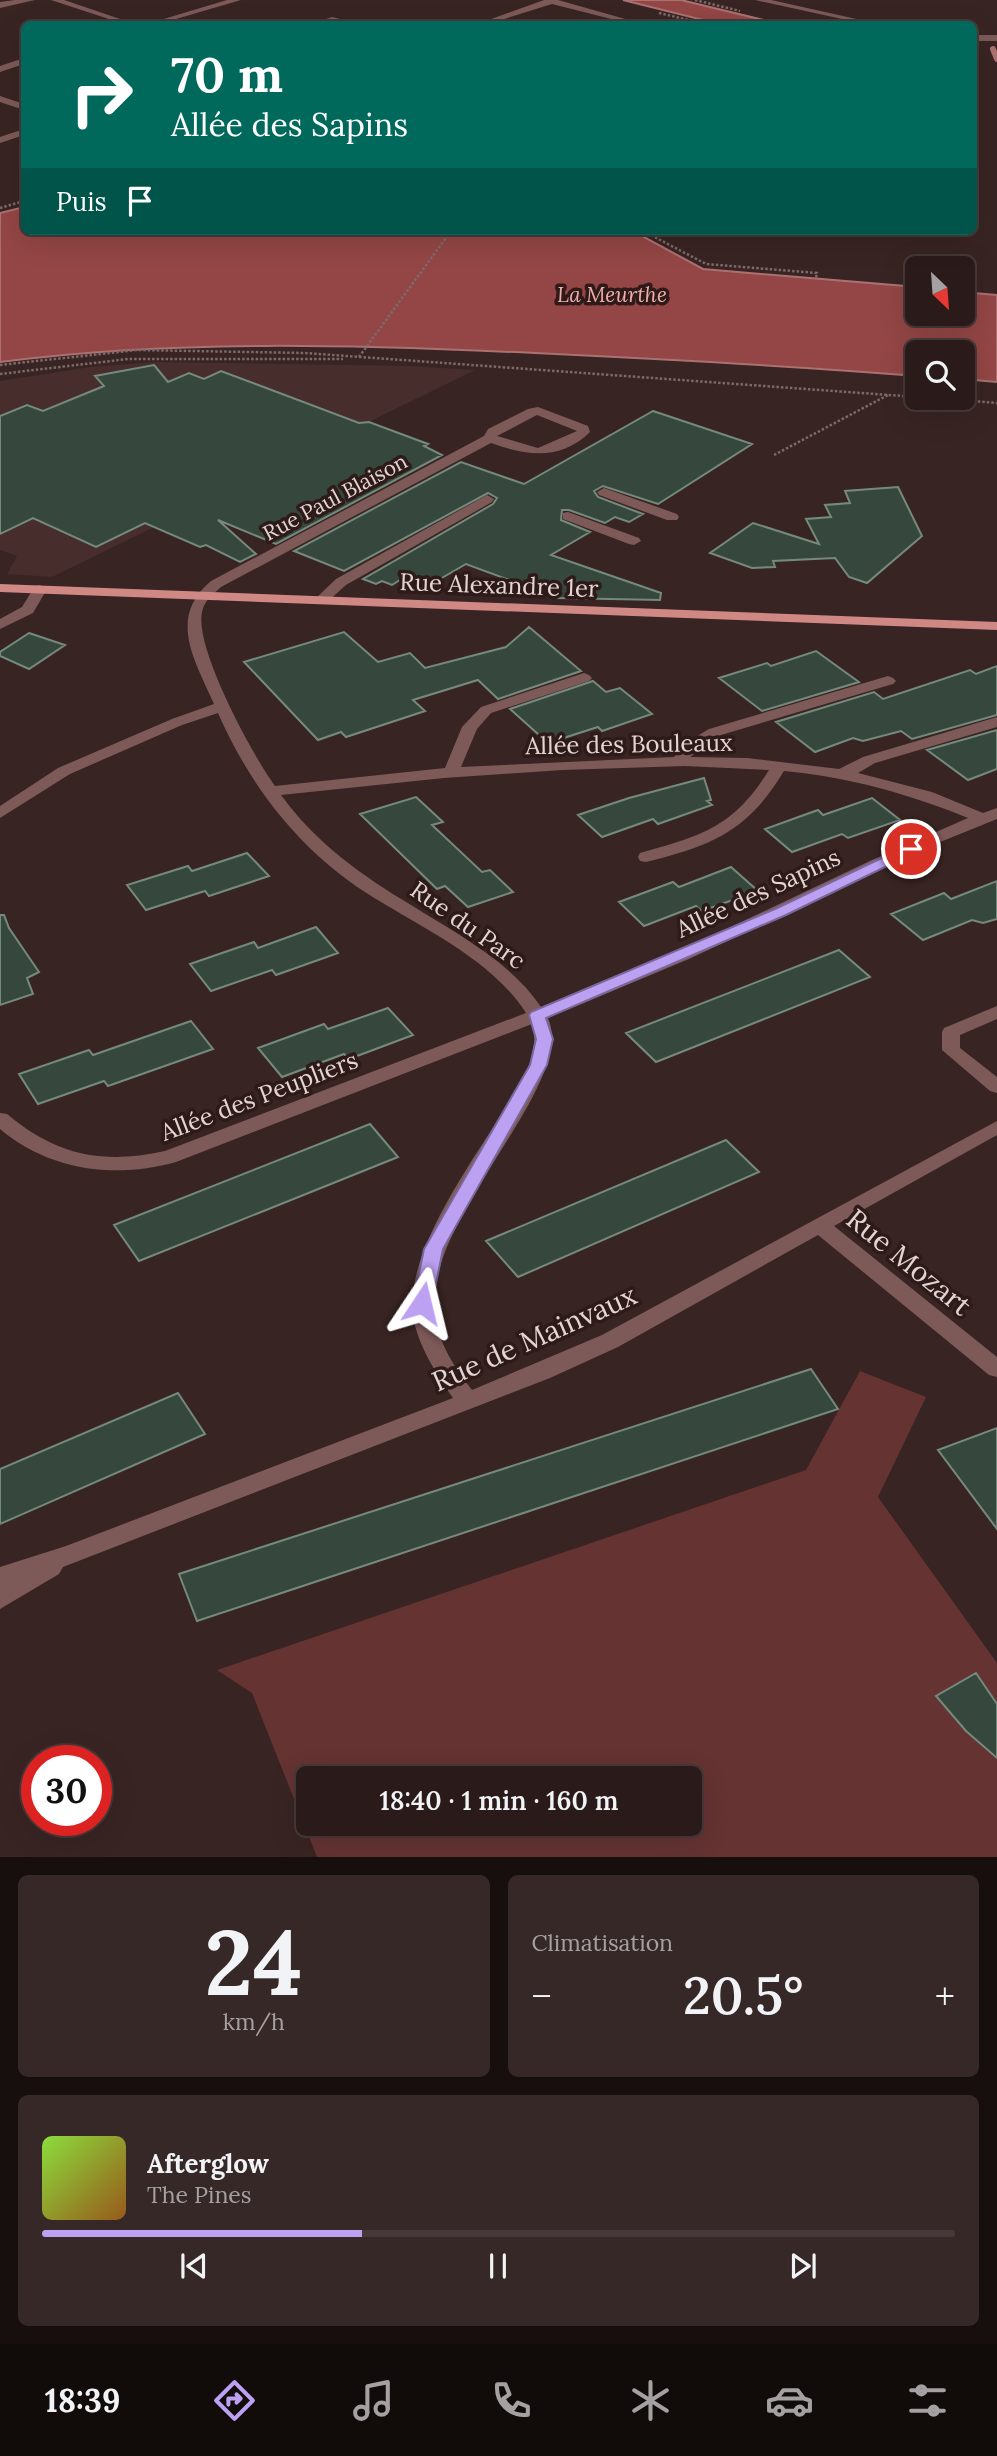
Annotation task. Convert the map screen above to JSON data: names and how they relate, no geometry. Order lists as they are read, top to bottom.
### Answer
{
  "streets": {
    "main road": ["Rue Alexandre 1er"],
    "street": [
      "Rue Paul Blaison",
      "Allée des Bouleaux",
      "Allée des Sapins",
      "Rue du Parc",
      "Allée des Peupliers",
      "Rue Mozart",
      "Rue de Mainvaux"
    ]
  },
  "crossings": [
    ["Rue Paul Blaison", "Rue Alexandre 1er"],
    ["Rue Paul Blaison", "Rue du Parc"],
    ["Rue Alexandre 1er", "Rue du Parc"],
    ["Allée des Bouleaux", "Allée des Sapins"],
    ["Allée des Bouleaux", "Rue du Parc"],
    ["Allée des Sapins", "Rue du Parc"],
    ["Allée des Sapins", "Allée des Peupliers"],
    ["Rue du Parc", "Allée des Peupliers"],
    ["Rue Mozart", "Rue de Mainvaux"]
  ],
  "water": ["La Meurthe"],
  "north": "bottom right",
  "page": {
    "turn": ["70 m", "Allée des Sapins"],
    "then": "Puis",
    "limit": "30",
    "trip": "18:40 · 1 min · 160 m",
    "tile": [
      ["24", "km/h"],
      "Climatisation"
    ],
    "heat": ["−", "20.5°", "+"],
    "song": ["Afterglow", "The Pines"],
    "tabs": "18:39"
  }
}
